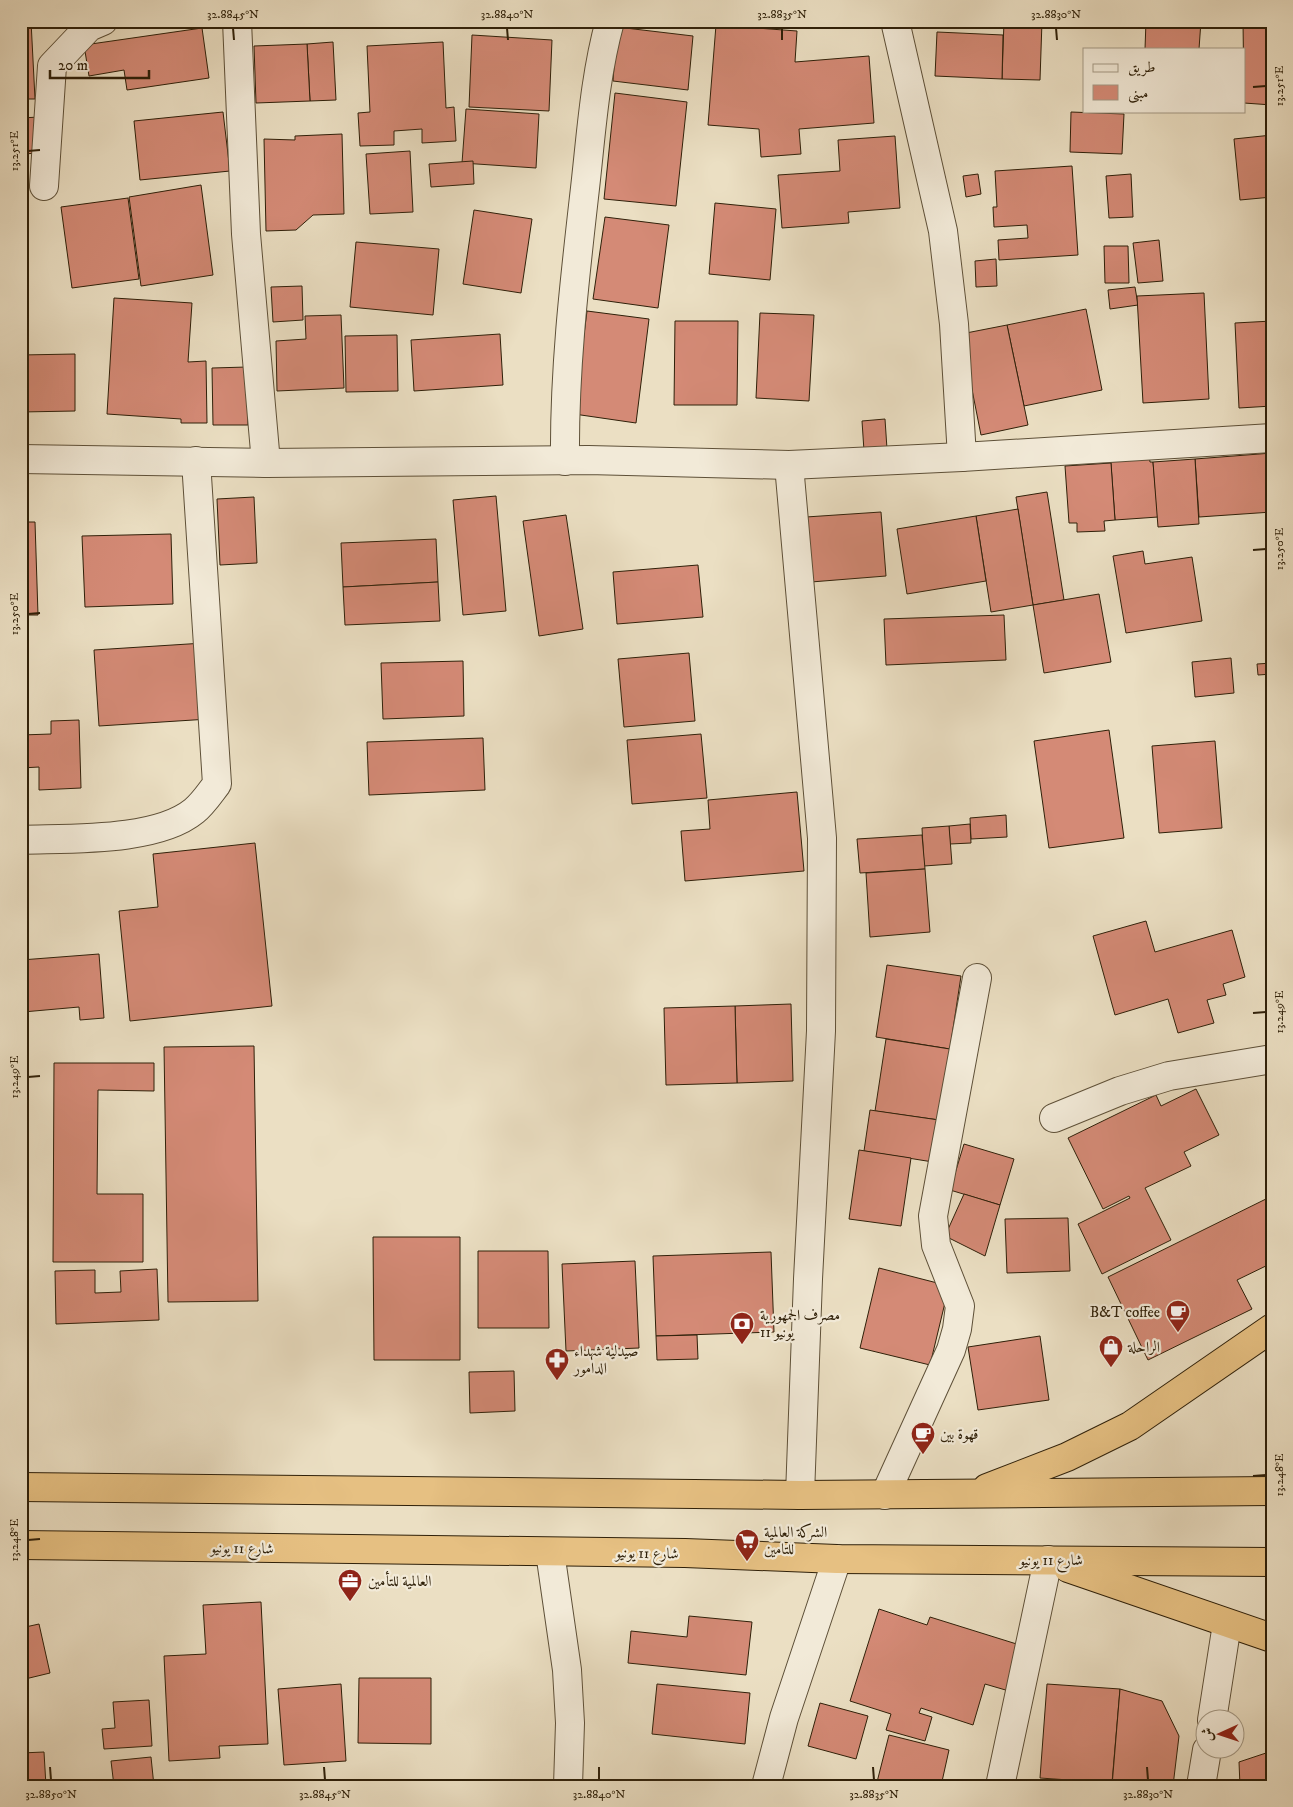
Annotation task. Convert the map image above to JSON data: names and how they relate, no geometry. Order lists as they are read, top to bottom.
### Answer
{
  "streets": {
    "highway": ["شارع 11 يونيو"]
  },
  "places": {
    "cafe": ["B&T coffee", "قهوة بين"],
    "bank": ["مصرف الجمهورية 11 يونيو"],
    "shop": ["الراحلة"],
    "pharmacy": ["صيدلية شهداء الدامور"],
    "supermarket": ["الشركة العالمية للتامين"],
    "office": ["العالمية للتأمين"]
  },
  "legend": ["طريق", "مبنى"],
  "scale_bar": "20 m",
  "north": "left",
  "coordinates": [
    "32.8845°N",
    "32.8840°N",
    "32.8835°N",
    "32.8830°N",
    "13.251°E",
    "13.250°E",
    "13.249°E",
    "13.248°E",
    "32.8850°N"
  ]
}
